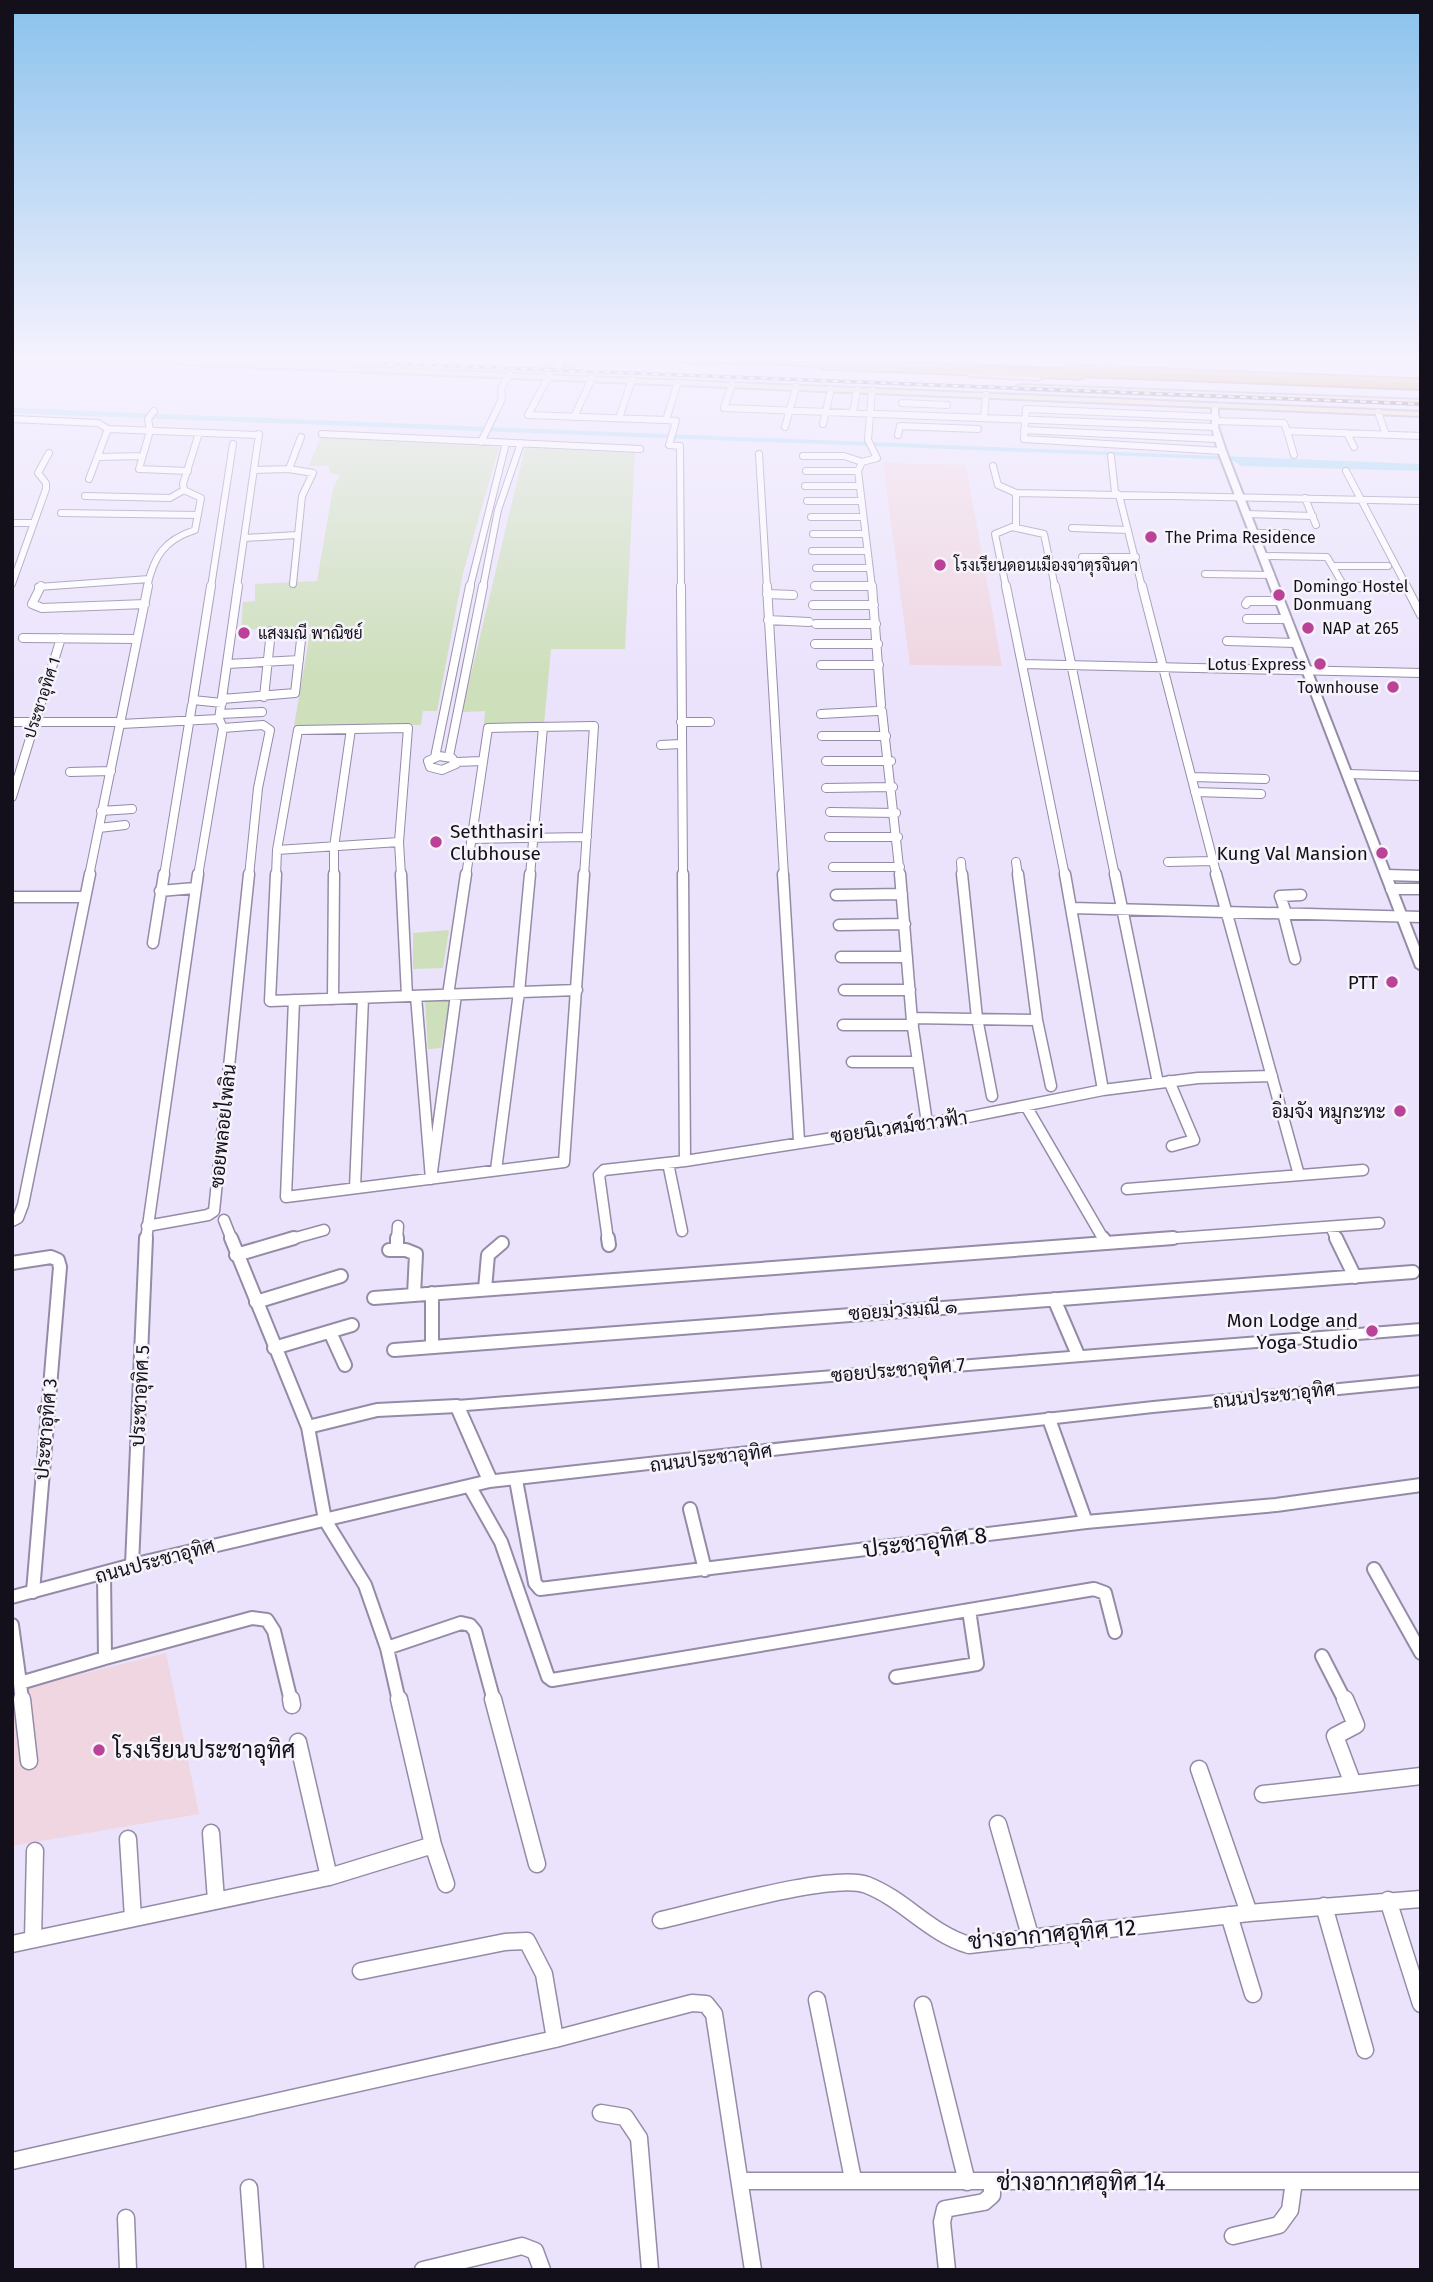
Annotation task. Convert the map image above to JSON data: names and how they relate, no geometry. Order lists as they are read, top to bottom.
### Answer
{
  "streets": {
    "street": [
      "ประชาอุทิศ 1",
      "ซอยพลอยไพลิน",
      "ซอยนิเวศม์ชาวฟ้า",
      "ซอยม่วงมณี ๑",
      "ซอยประชาอุทิศ 7",
      "ถนนประชาอุทิศ",
      "ประชาอุทิศ 5",
      "ประชาอุทิศ 3",
      "ประชาอุทิศ 8",
      "ช่างอากาศอุทิศ 12",
      "ช่างอากาศอุทิศ 14"
    ]
  },
  "crossings": [
    ["ซอยพลอยไพลิน", "ประชาอุทิศ 5"],
    ["ถนนประชาอุทิศ", "ประชาอุทิศ 5"],
    ["ถนนประชาอุทิศ", "ประชาอุทิศ 3"],
    ["ถนนประชาอุทิศ", "ประชาอุทิศ 8"]
  ],
  "places": [
    "The Prima Residence",
    "โรงเรียนดอนเมืองจาตุรจินดา",
    "Domingo Hostel Donmuang",
    "NAP at 265",
    "แสงมณี พาณิชย์",
    "Lotus Express",
    "Townhouse",
    "Seththasiri Clubhouse",
    "Kung Val Mansion",
    "PTT",
    "อิ่มจัง หมูกะทะ",
    "Mon Lodge and Yoga Studio",
    "โรงเรียนประชาอุทิศ"
  ]
}
